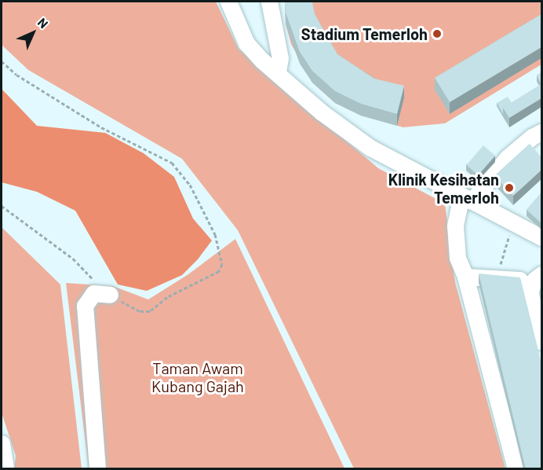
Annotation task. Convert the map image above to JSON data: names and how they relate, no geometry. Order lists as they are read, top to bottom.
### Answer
{
  "parks": ["Taman Awam Kubang Gajah"],
  "places": ["Stadium Temerloh", "Klinik Kesihatan Temerloh"],
  "north": "top right"
}
